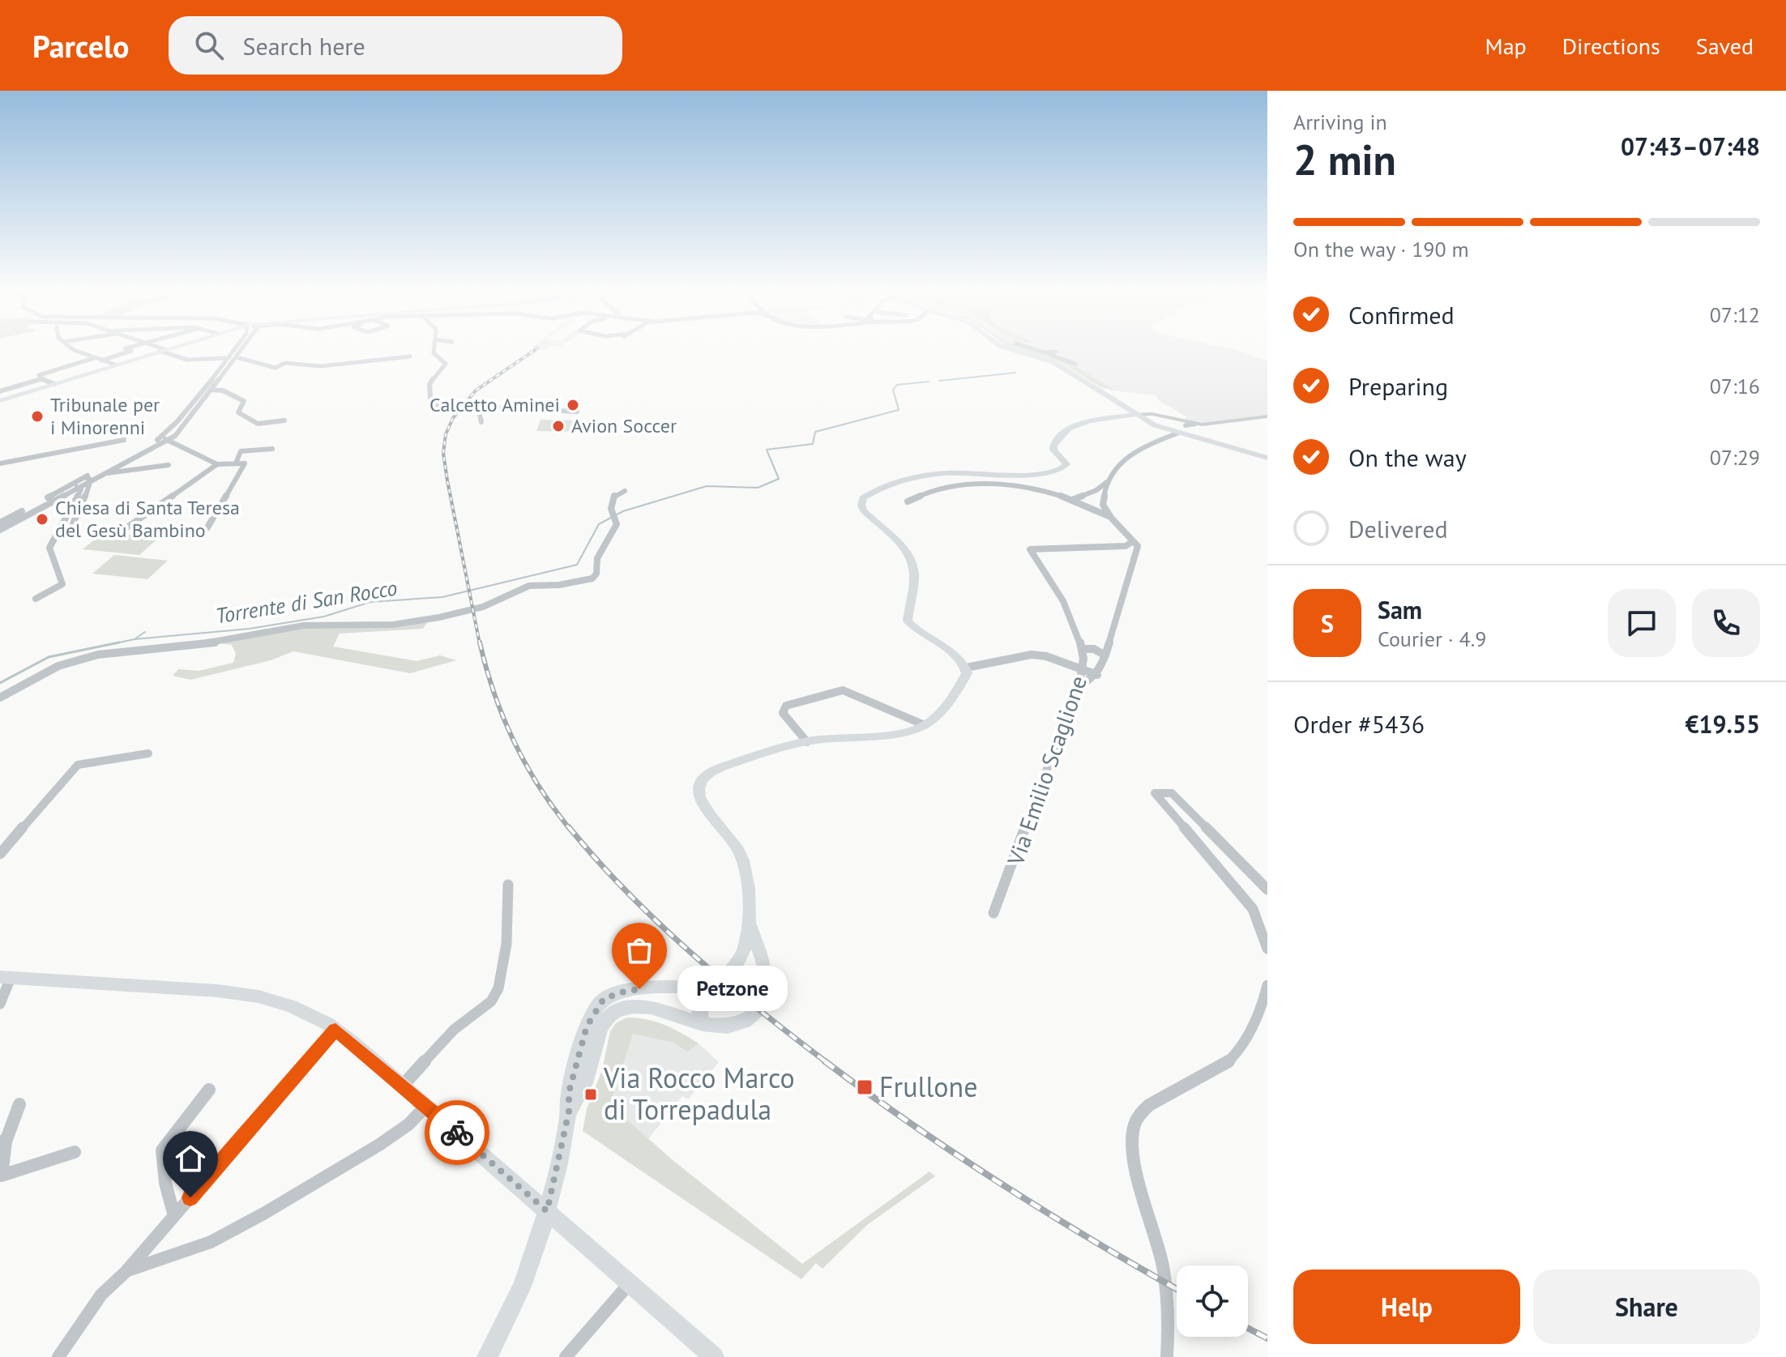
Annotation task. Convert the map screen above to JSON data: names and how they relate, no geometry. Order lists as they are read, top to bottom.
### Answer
{
  "streets": {
    "street": ["Via Emilio Scaglione"]
  },
  "water": ["Torrente di San Rocco"],
  "places": {
    "other": [
      "Calcetto Aminei",
      "Tribunale per i Minorenni",
      "Avion Soccer",
      "Chiesa di Santa Teresa del Gesù Bambino",
      "Petzone"
    ],
    "transit": ["Frullone", "Via Rocco Marco di Torrepadula"]
  },
  "page": {
    "header": "Parcelo",
    "search": "Search here",
    "nav": ["Map", "Directions", "Saved"],
    "heading": ["2 min", "Arriving in", "07:43–07:48"],
    "panel": [
      "Sam",
      "Courier · 4.9",
      "Order #5436",
      "€19.55"
    ],
    "bar": "On the way · 190 m",
    "list": [
      ["Confirmed", "07:12"],
      ["Preparing", "07:16"],
      ["On the way", "07:29"],
      "Delivered"
    ],
    "round": "S",
    "bubble": "Petzone",
    "buttons": ["Help", "Share"]
  }
}
